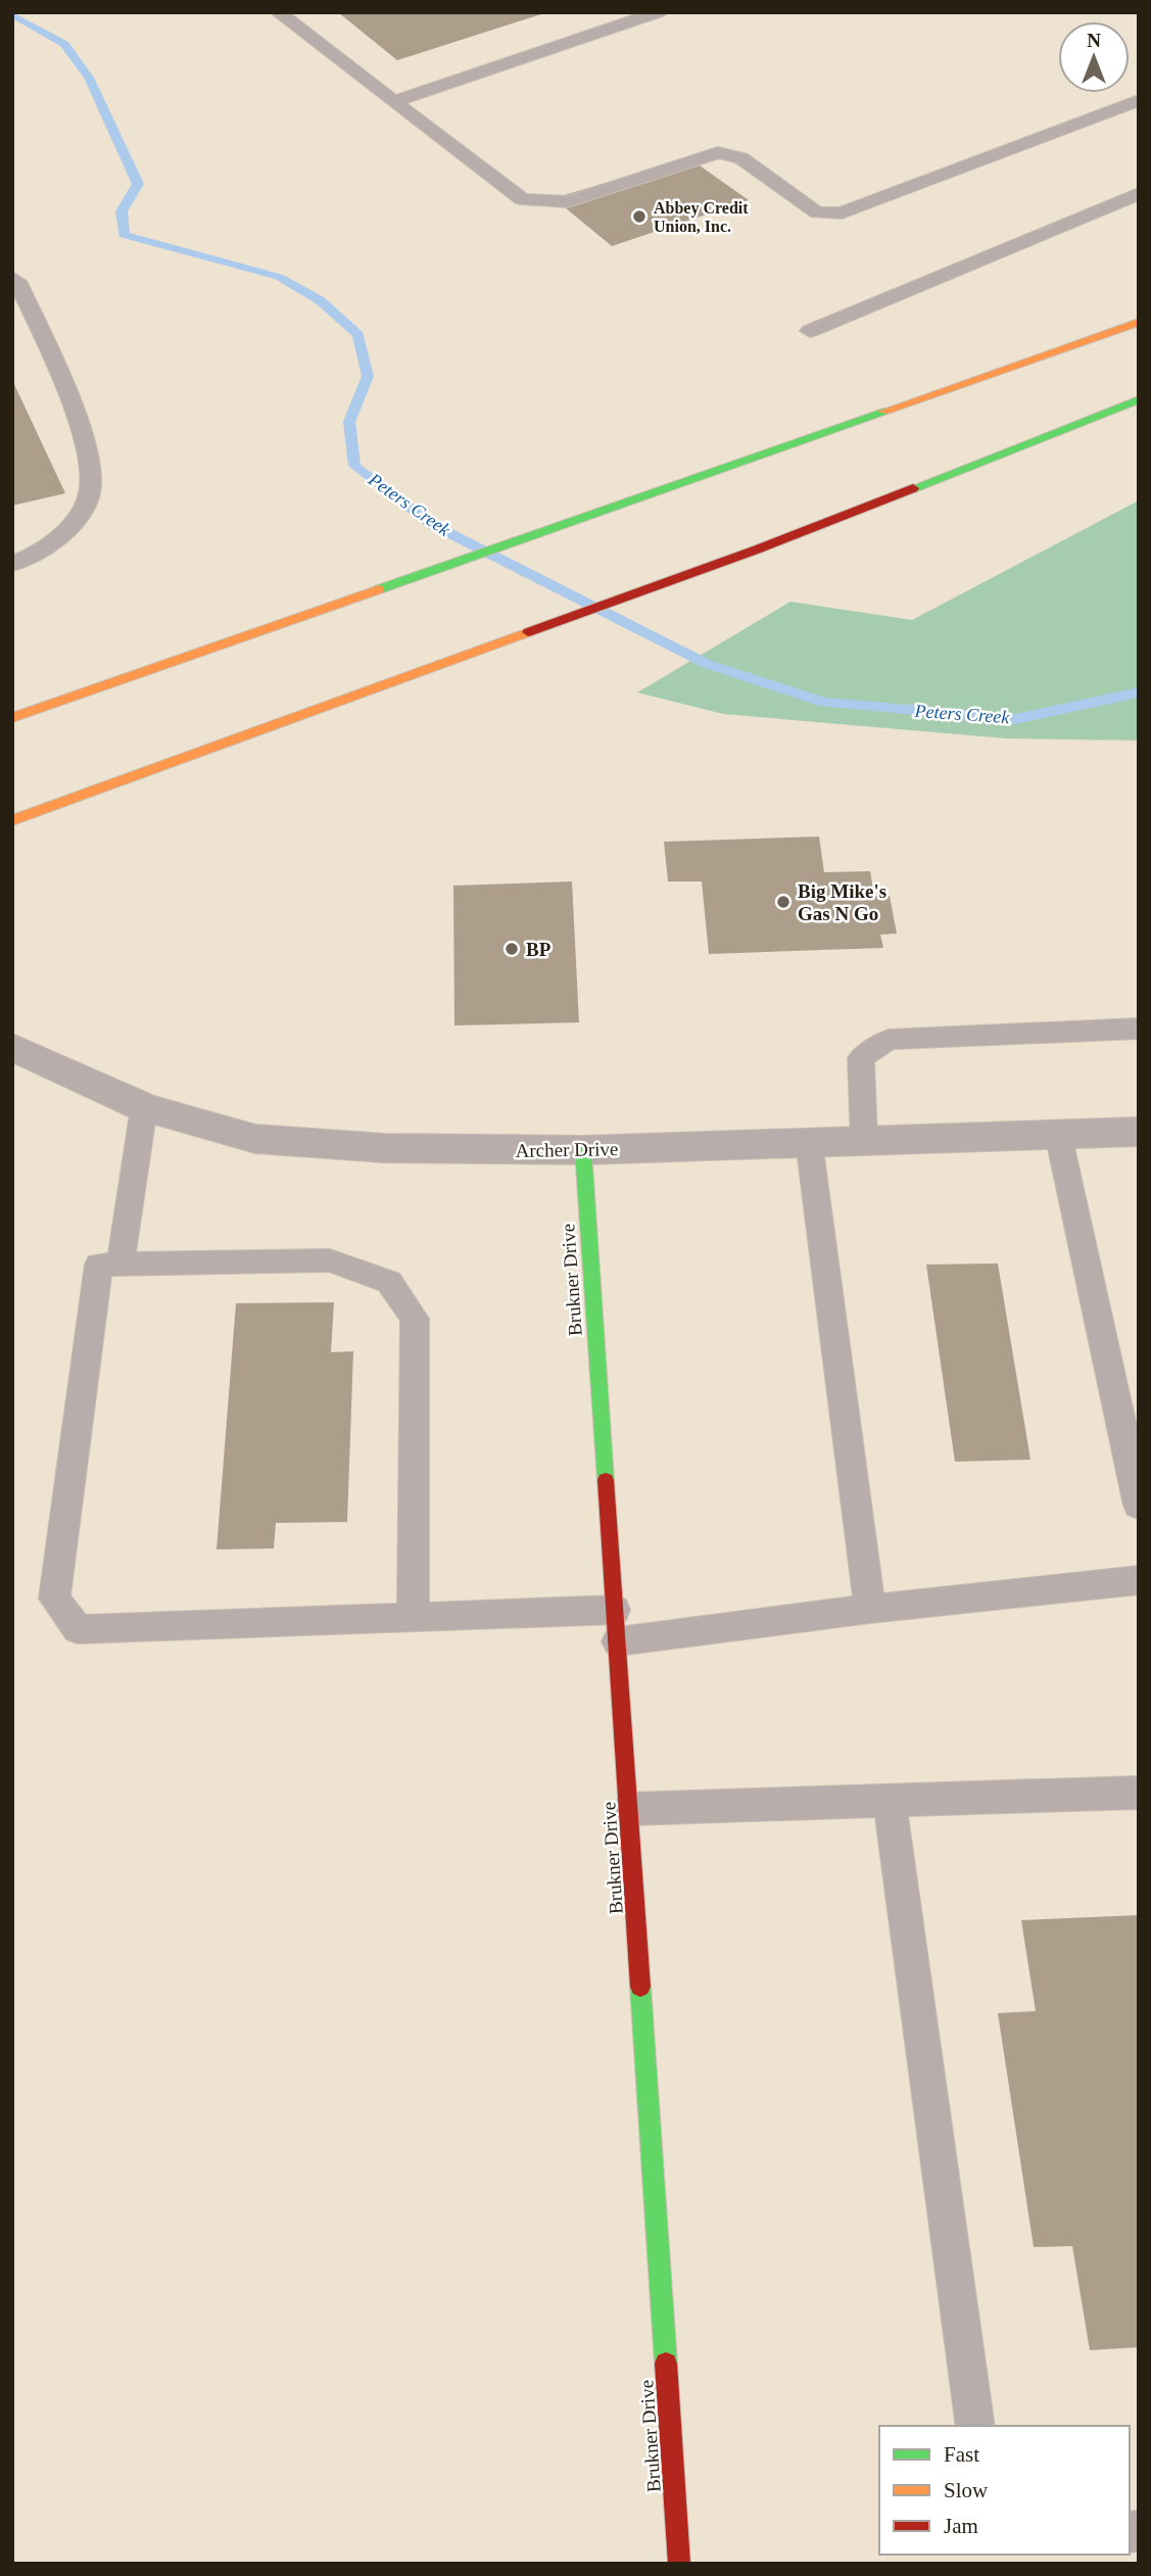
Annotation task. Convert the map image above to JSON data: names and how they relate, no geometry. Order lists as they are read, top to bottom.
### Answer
{
  "streets": {
    "main road": ["Brukner Drive"],
    "street": ["Archer Drive"]
  },
  "crossings": [
    ["Archer Drive", "Brukner Drive"]
  ],
  "water": ["Peters Creek"],
  "places": ["Abbey Credit Union, Inc.", "Big Mike's Gas N Go", "BP"],
  "legend": ["Fast", "Slow", "Jam"],
  "north": "top"
}
